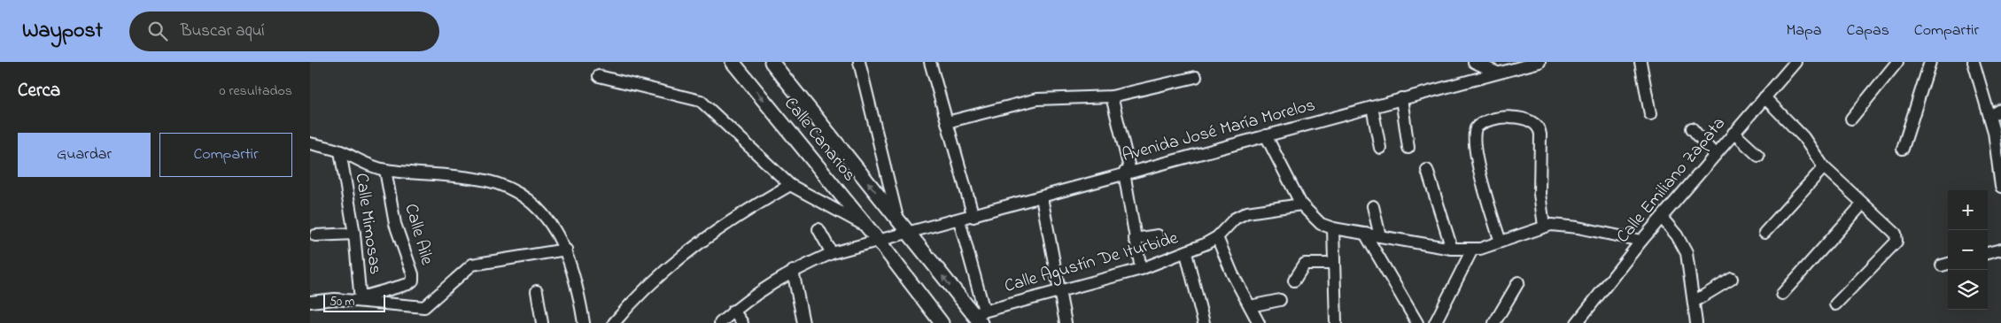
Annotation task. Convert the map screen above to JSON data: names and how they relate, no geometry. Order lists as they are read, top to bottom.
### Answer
{
  "streets": {
    "main road": ["Calle Canarios"],
    "street": [
      "Avenida José María Morelos",
      "Calle Emiliano Zapata",
      "Calle Mimosas",
      "Calle Aile",
      "Calle Agustín De Iturbide"
    ]
  },
  "crossings": [
    ["Avenida José María Morelos", "Calle Canarios"],
    ["Calle Canarios", "Calle Agustín De Iturbide"],
    ["Calle Mimosas", "Calle Aile"]
  ],
  "scale_bar": "50 m",
  "page": {
    "header": "Waypost",
    "search": "Buscar aquí",
    "nav": ["Mapa", "Capas", "Compartir"],
    "heading": ["Cerca", "0 resultados"],
    "buttons": ["Guardar", "Compartir"],
    "map_buttons": ["+", "−"],
    "scale": "50 m"
  }
}
